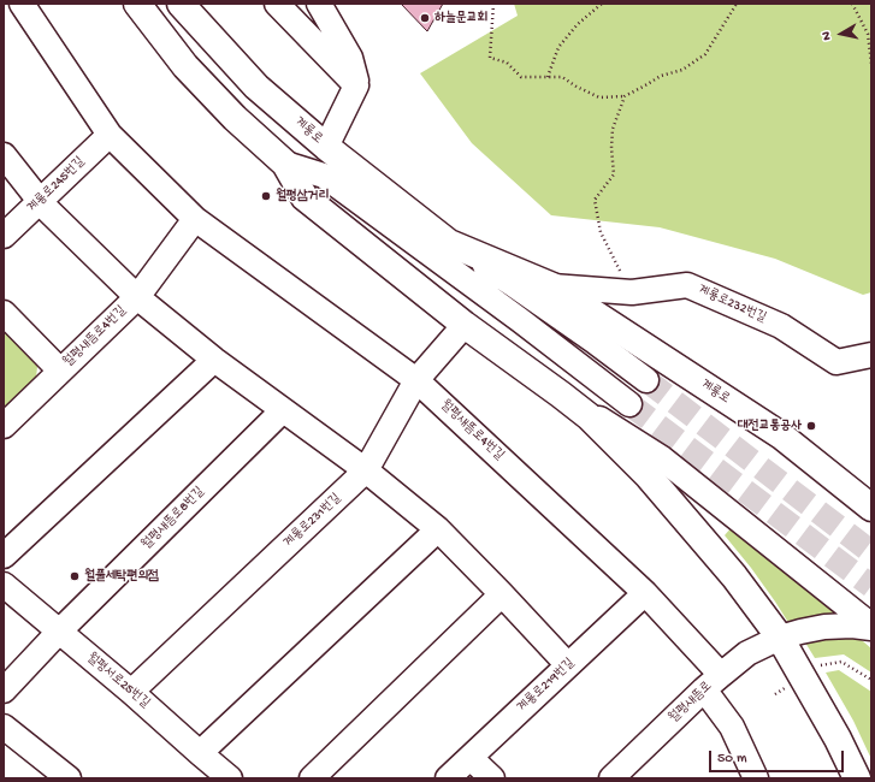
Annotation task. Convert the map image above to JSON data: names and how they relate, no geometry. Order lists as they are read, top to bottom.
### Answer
{
  "streets": {
    "main road": ["계룡로"],
    "street": [
      "계룡로245번길",
      "계룡로232번길",
      "월평새뜸로4번길",
      "월평새뜸로8번길",
      "계룡로231번길",
      "월평서로25번길",
      "계룡로219번길",
      "월평새뜸로"
    ]
  },
  "crossings": [
    ["계룡로", "계룡로232번길"],
    ["계룡로245번길", "월평새뜸로4번길"],
    ["월평새뜸로4번길", "계룡로231번길"],
    ["월평새뜸로4번길", "계룡로219번길"],
    ["월평새뜸로4번길", "월평새뜸로"],
    ["월평새뜸로8번길", "월평서로25번길"],
    ["계룡로231번길", "월평서로25번길"]
  ],
  "places": [
    "하늘문교회",
    "월평삼거리",
    "대전교통공사",
    "월풀세탁편의점"
  ],
  "scale_bar": "50 m",
  "north": "left"
}
